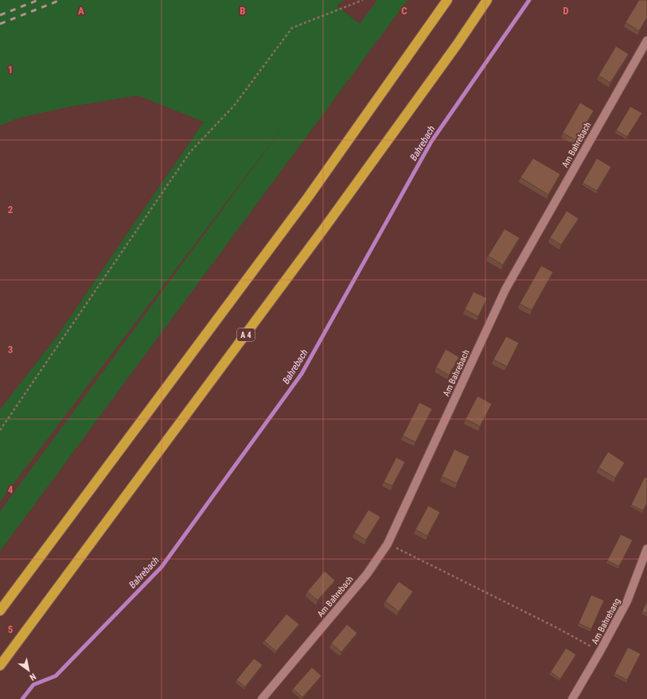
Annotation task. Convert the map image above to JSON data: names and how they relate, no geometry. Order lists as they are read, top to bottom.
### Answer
{
  "streets": {
    "highway": ["A 4"],
    "street": ["Am Bahrebach", "Am Bahrehang"]
  },
  "water": ["Bahrebach"],
  "north": "bottom right",
  "grid": {
    "columns": [
      "A",
      "B",
      "C",
      "D"
    ],
    "rows": [
      "1",
      "2",
      "3",
      "4",
      "5"
    ]
  }
}
